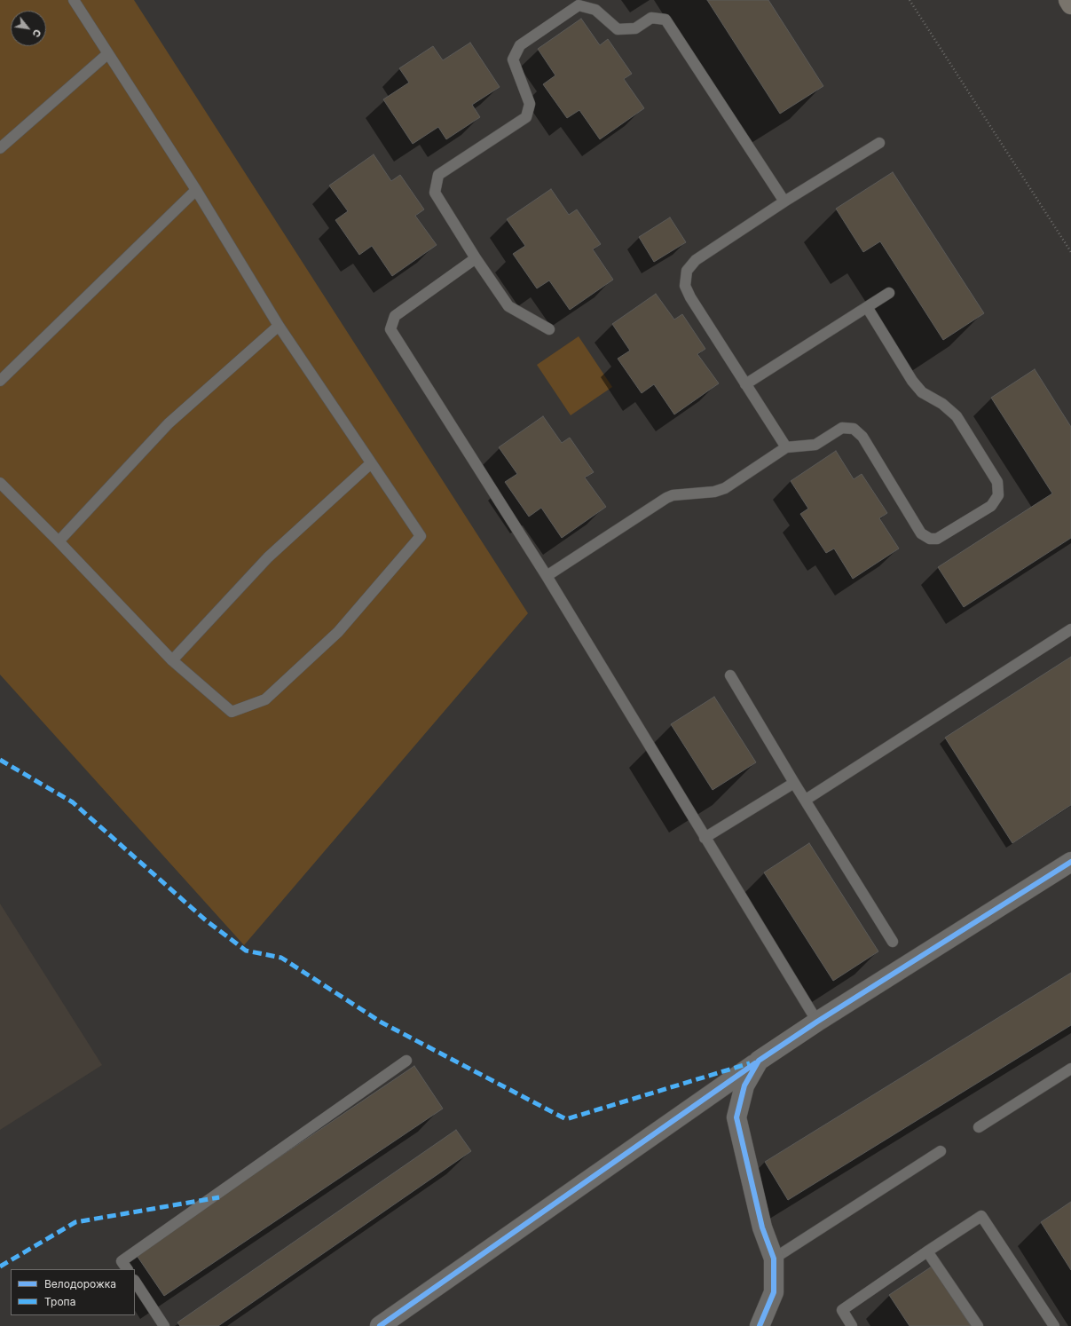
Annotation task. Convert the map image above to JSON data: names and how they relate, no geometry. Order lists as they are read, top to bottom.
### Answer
{
  "legend": ["Велодорожка", "Тропа"],
  "north": "bottom right"
}
